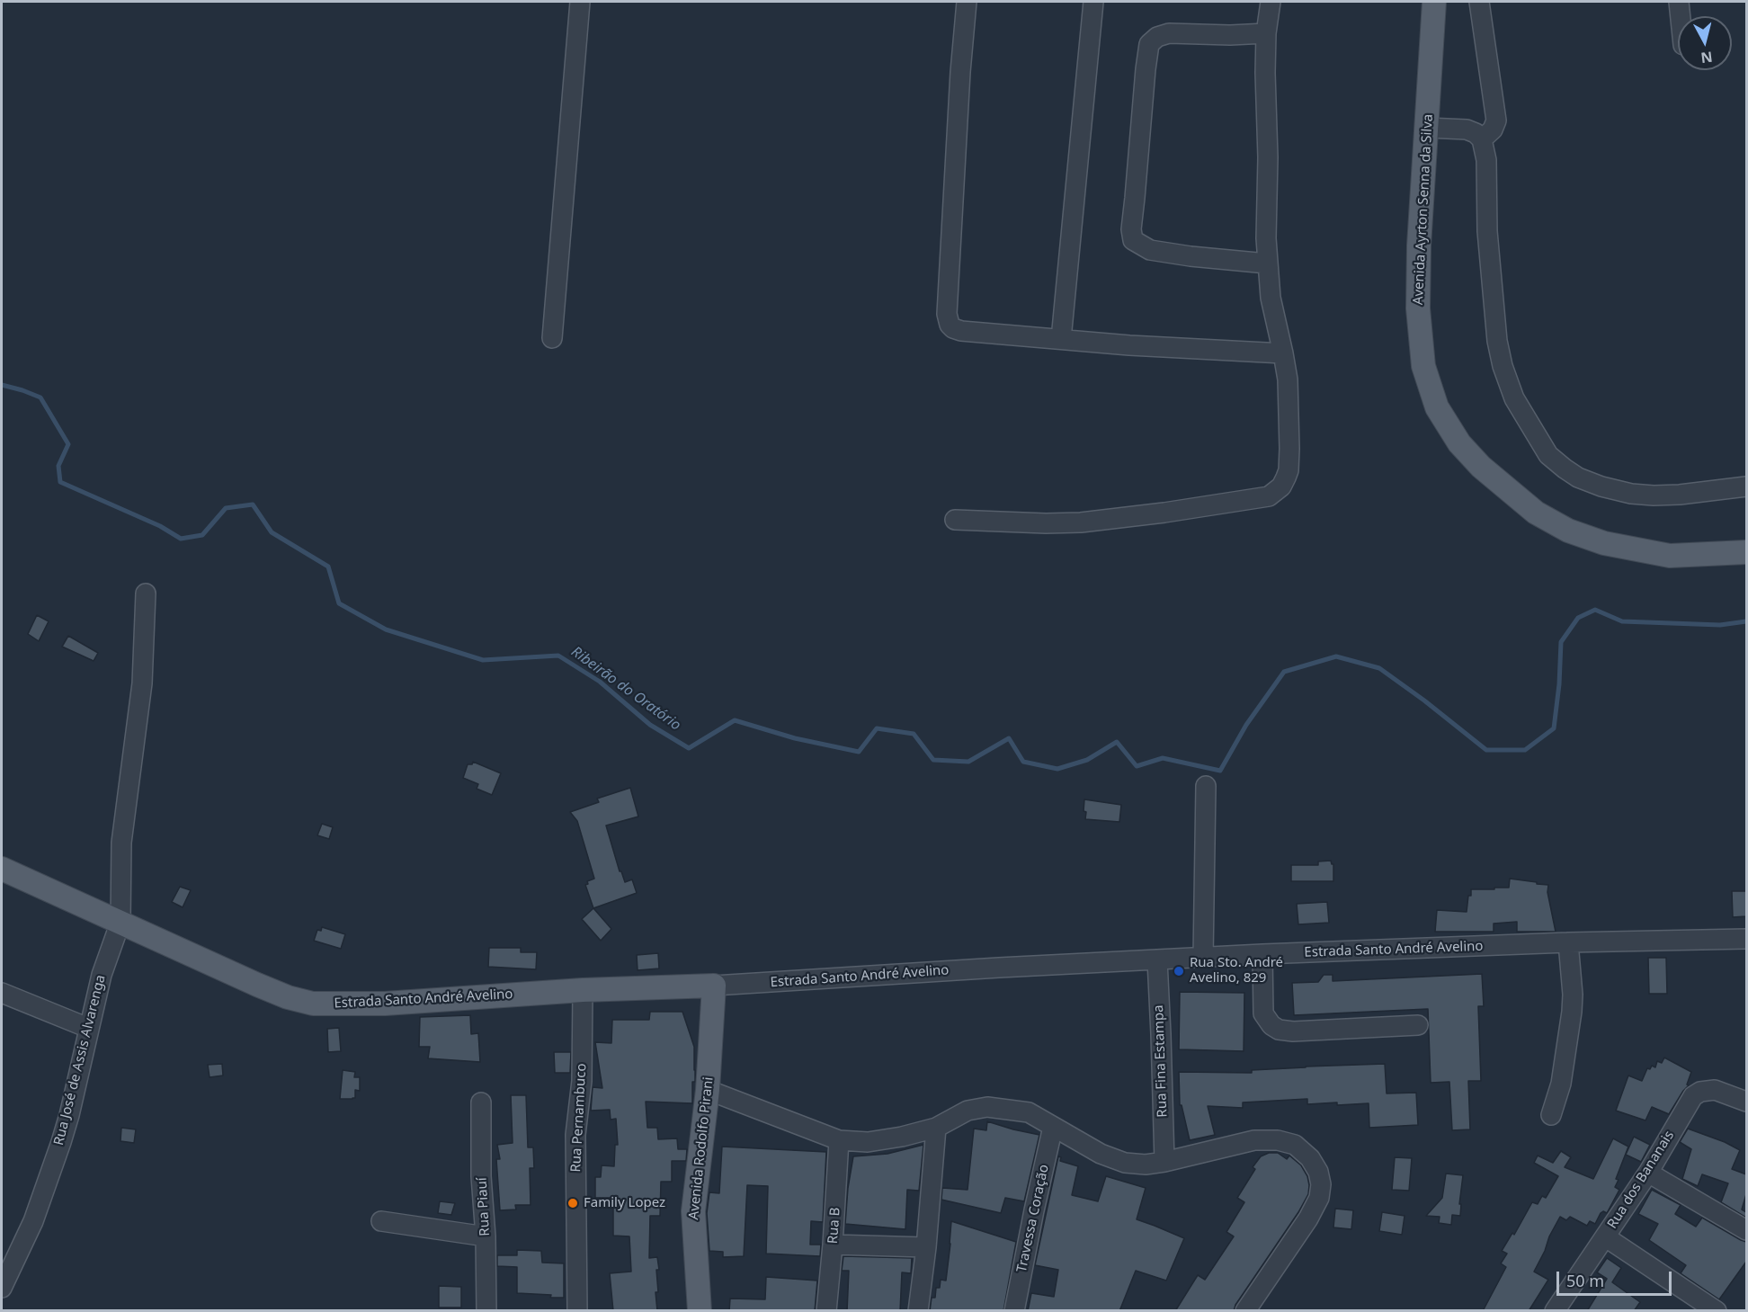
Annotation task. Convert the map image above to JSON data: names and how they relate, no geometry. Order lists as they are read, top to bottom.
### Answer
{
  "streets": {
    "main road": ["Avenida Ayrton Senna da Silva", "Estrada Santo André Avelino", "Avenida Rodolfo Pirani"],
    "street": [
      "Rua José de Assis Alvarenga",
      "Rua Fina Estampa",
      "Rua Pernambuco",
      "Rua dos Bananais",
      "Rua Piauí",
      "Travessa Coração",
      "Rua B"
    ]
  },
  "crossings": [
    ["Estrada Santo André Avelino", "Rua José de Assis Alvarenga"],
    ["Estrada Santo André Avelino", "Rua Fina Estampa"],
    ["Estrada Santo André Avelino", "Rua Pernambuco"],
    ["Estrada Santo André Avelino", "Avenida Rodolfo Pirani"]
  ],
  "water": ["Ribeirão do Oratório"],
  "places": ["Rua Sto. André Avelino, 829", "Family Lopez"],
  "scale_bar": "50 m",
  "north": "bottom"
}
